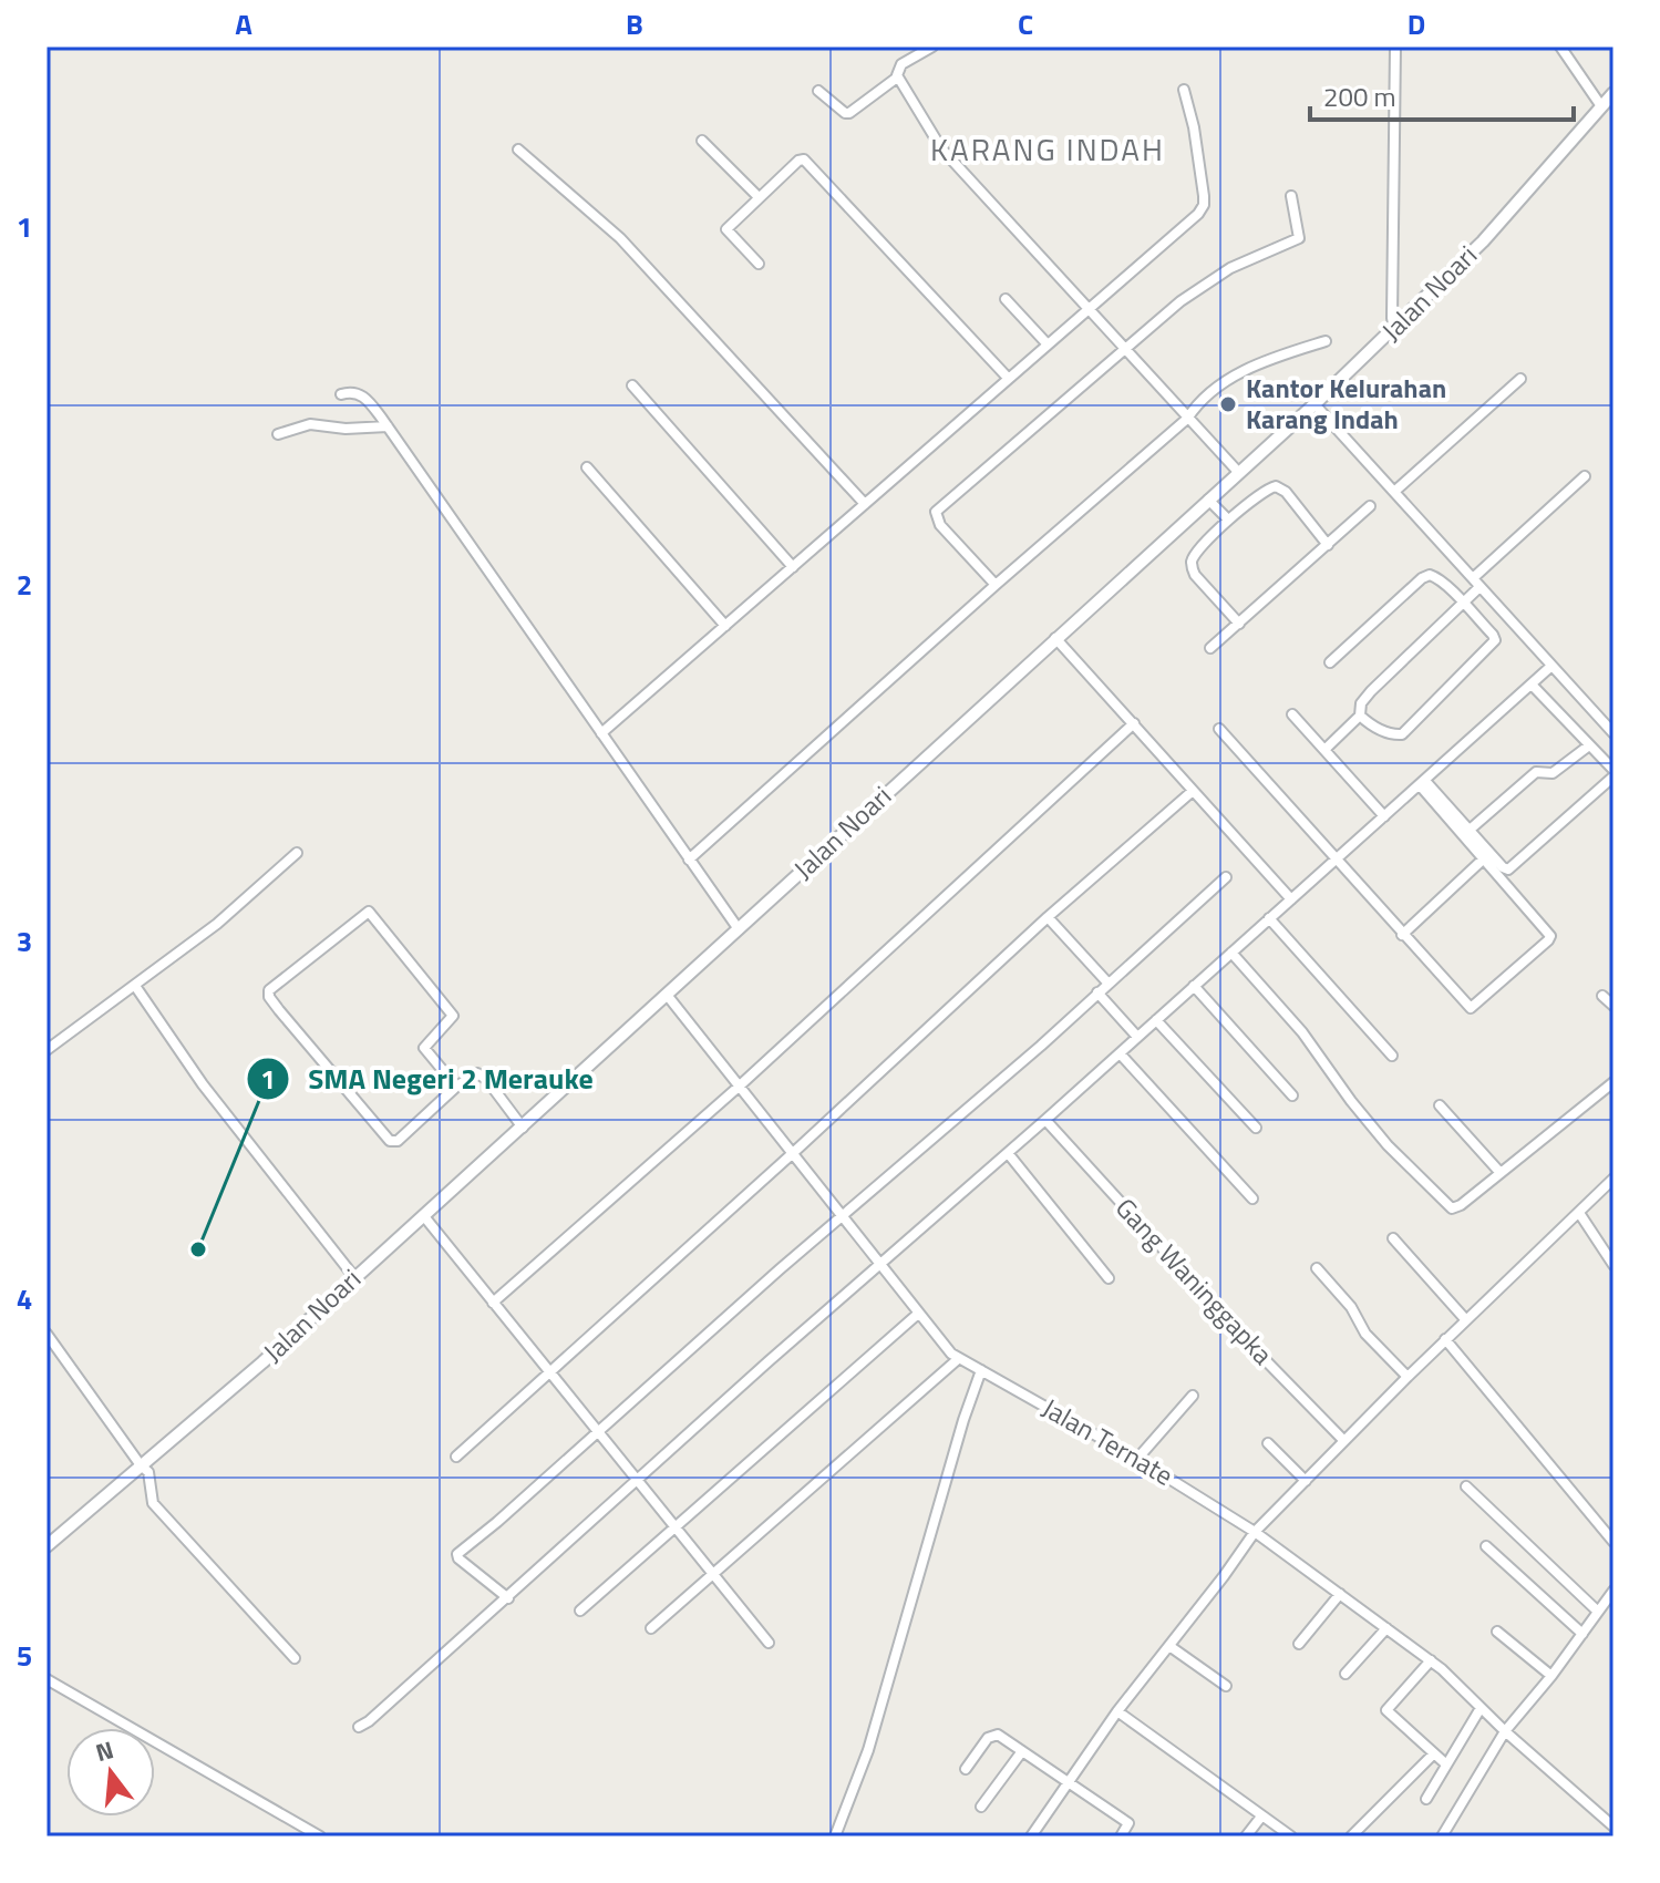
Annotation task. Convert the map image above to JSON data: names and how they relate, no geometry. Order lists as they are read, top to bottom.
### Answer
{
  "streets": {
    "street": ["Jalan Noari", "Gang Waninggapka", "Jalan Ternate"]
  },
  "crossings": [
    ["Jalan Noari", "Jalan Ternate"]
  ],
  "districts": ["KARANG INDAH"],
  "places": ["Kantor Kelurahan Karang Indah", "SMA Negeri 2 Merauke"],
  "scale_bar": "200 m",
  "north": "top",
  "grid": {
    "columns": [
      "A",
      "B",
      "C",
      "D"
    ],
    "rows": [
      "1",
      "2",
      "3",
      "4",
      "5"
    ]
  }
}
